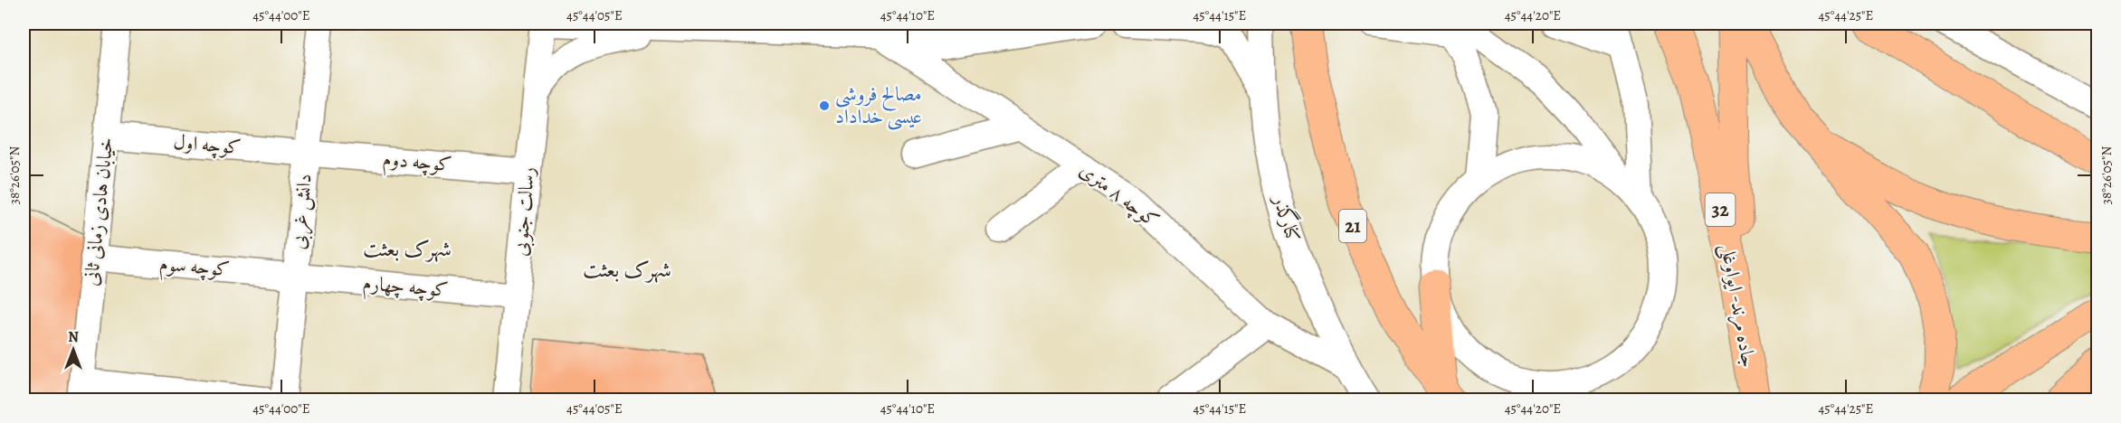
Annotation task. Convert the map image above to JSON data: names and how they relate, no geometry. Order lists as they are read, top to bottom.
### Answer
{
  "streets": {
    "main road": ["32", "21", "جاده مرند- ایواوغلی"],
    "street": [
      "کوچه اول",
      "کوچه دوم",
      "کوچه ۸ متری",
      "خیابان هادی زمانی ثانی",
      "دانش غربی",
      "رسالت جنوبی",
      "کنارگذر",
      "کوچه سوم",
      "کوچه چهارم"
    ]
  },
  "crossings": [
    ["کوچه اول", "کوچه دوم"],
    ["کوچه اول", "خیابان هادی زمانی ثانی"],
    ["کوچه اول", "دانش غربی"],
    ["کوچه دوم", "دانش غربی"],
    ["کوچه دوم", "رسالت جنوبی"],
    ["کوچه ۸ متری", "کنارگذر"],
    ["خیابان هادی زمانی ثانی", "کوچه سوم"],
    ["دانش غربی", "کوچه سوم"],
    ["دانش غربی", "کوچه چهارم"],
    ["رسالت جنوبی", "کوچه چهارم"],
    ["کوچه سوم", "کوچه چهارم"]
  ],
  "districts": ["شهرک بعثت", "شهرک بعثت"],
  "places": ["مصالح فروشی عیسی خداداد"],
  "north": "top",
  "coordinates": [
    "45°44'00\"E",
    "45°44'05\"E",
    "45°44'10\"E",
    "45°44'15\"E",
    "45°44'20\"E",
    "45°44'25\"E",
    "38°26'05\"N"
  ]
}
